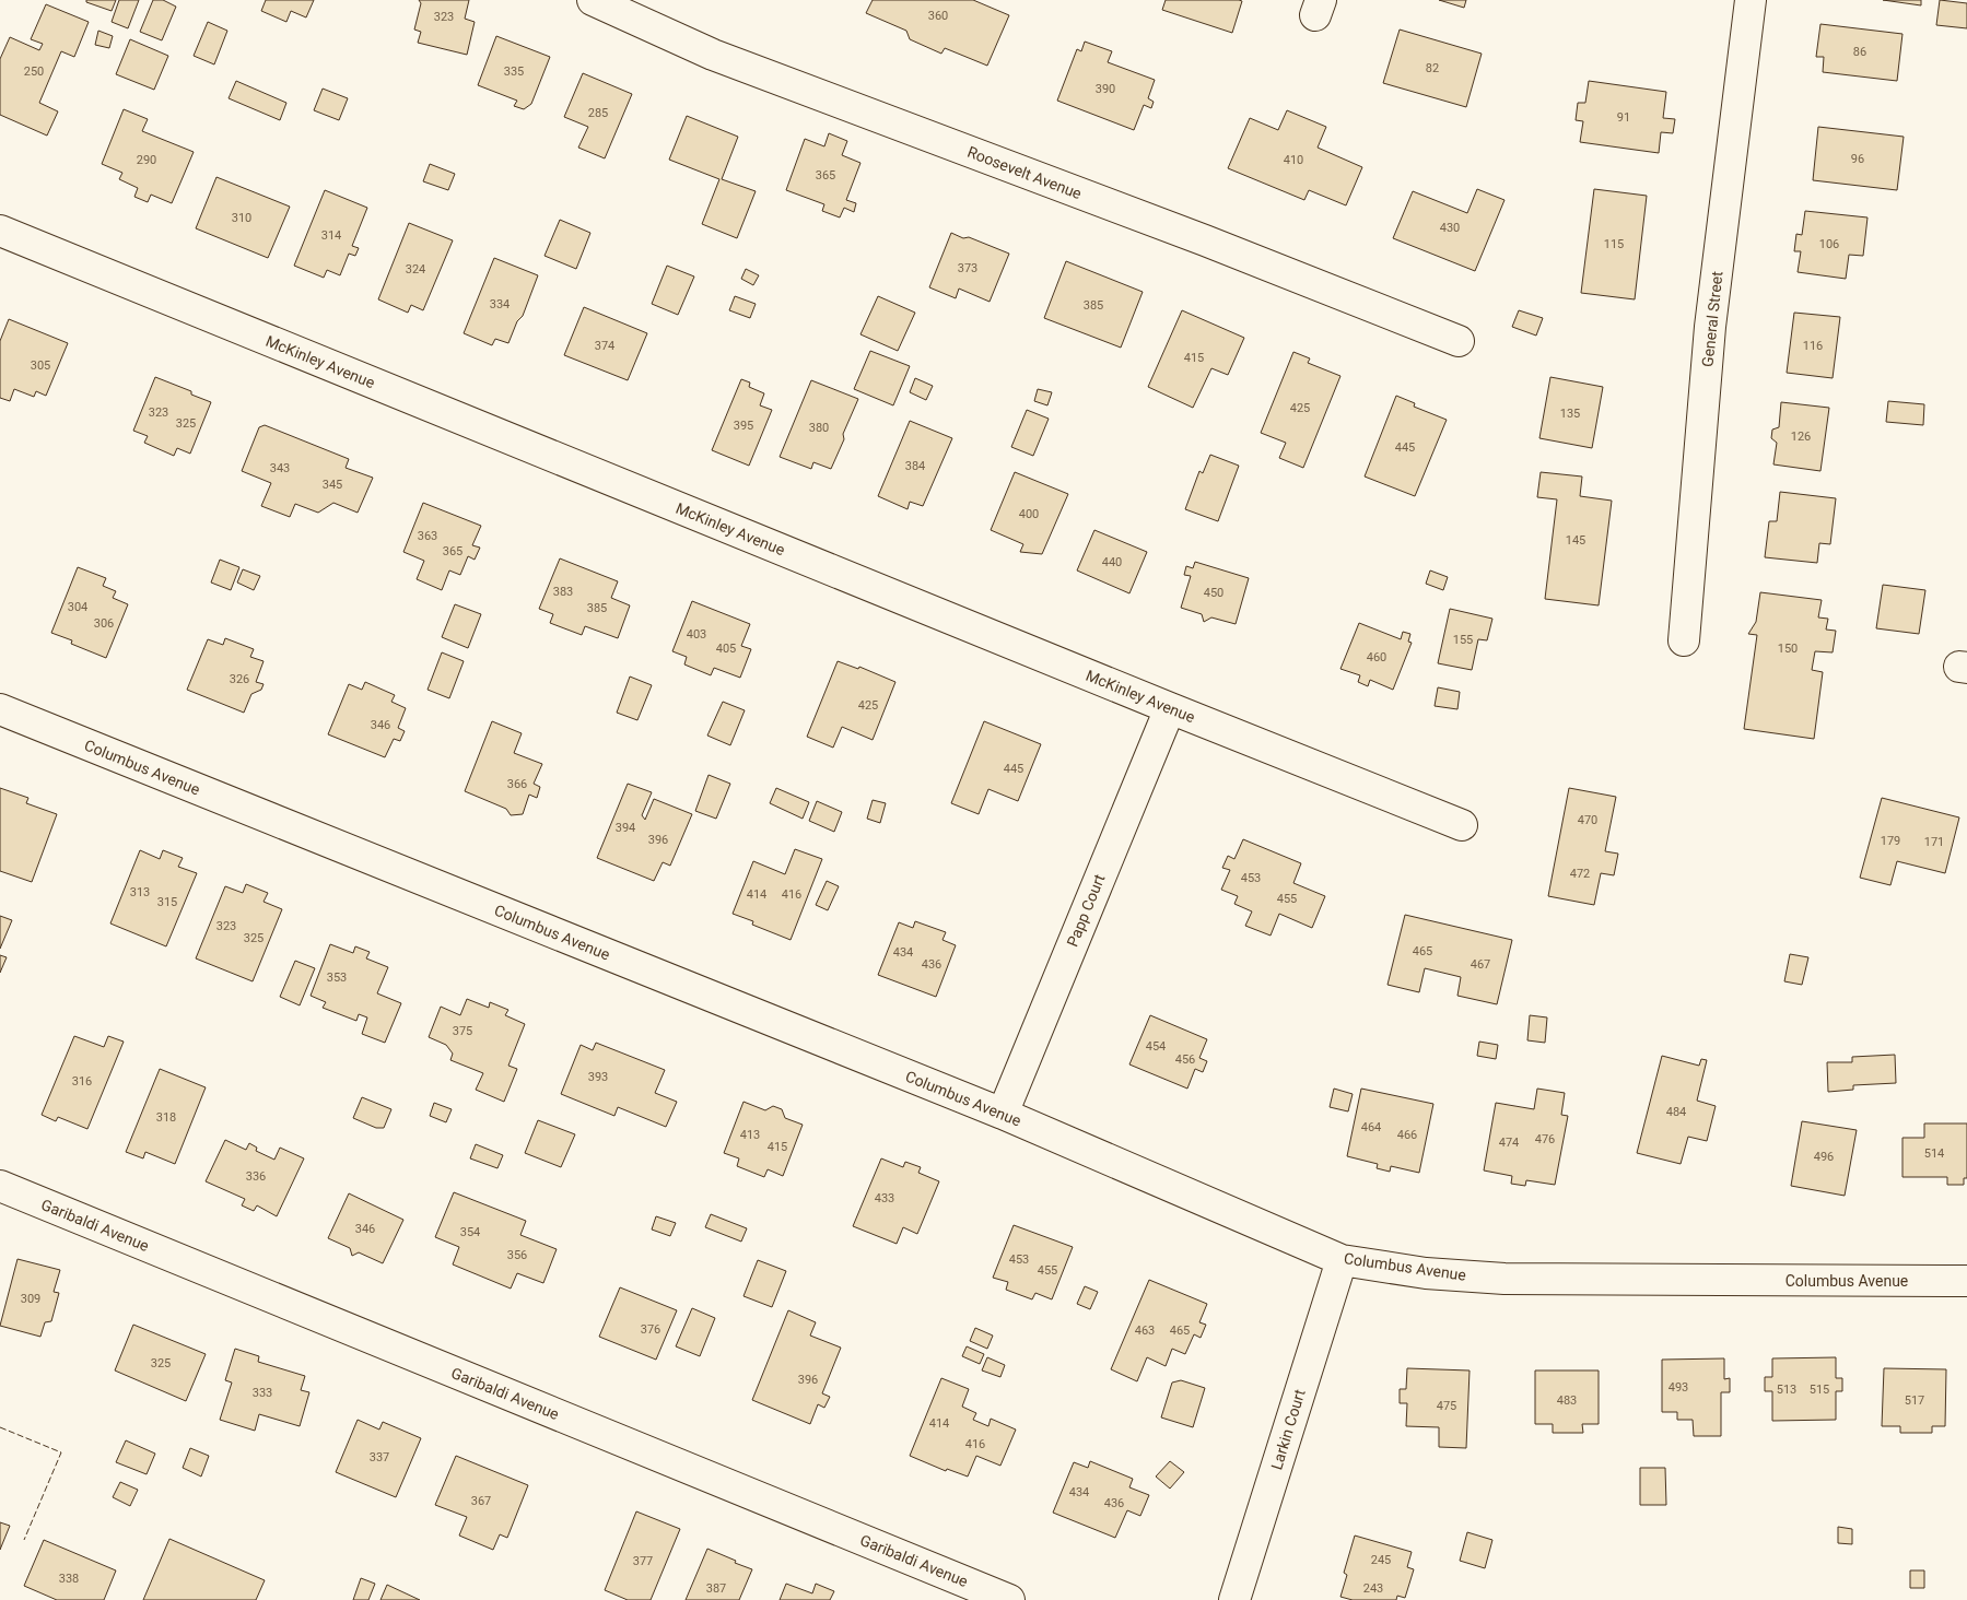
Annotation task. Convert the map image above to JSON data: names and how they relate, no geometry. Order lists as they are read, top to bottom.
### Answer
{
  "streets": {
    "street": [
      "Roosevelt Avenue",
      "General Street",
      "McKinley Avenue",
      "Columbus Avenue",
      "Papp Court",
      "Garibaldi Avenue",
      "Larkin Court"
    ]
  },
  "crossings": [
    ["McKinley Avenue", "Papp Court"],
    ["Columbus Avenue", "Papp Court"],
    ["Columbus Avenue", "Larkin Court"]
  ],
  "house_numbers": [
    "360",
    "323",
    "86",
    "82",
    "250",
    "335",
    "390",
    "285",
    "91",
    "96",
    "290",
    "410",
    "365",
    "310",
    "430",
    "314",
    "115",
    "106",
    "373",
    "324",
    "334",
    "385",
    "374",
    "116",
    "415",
    "305",
    "425",
    "323",
    "135",
    "325",
    "395",
    "380",
    "126",
    "445",
    "384",
    "343",
    "345",
    "400",
    "363",
    "145",
    "365",
    "440",
    "383",
    "450",
    "304",
    "385",
    "306",
    "403",
    "155",
    "405",
    "150",
    "460",
    "326",
    "425",
    "346",
    "445",
    "366",
    "470",
    "394",
    "396",
    "179",
    "171",
    "472",
    "453",
    "313",
    "414",
    "416",
    "455",
    "315",
    "323",
    "325",
    "465",
    "434",
    "436",
    "467",
    "353",
    "375",
    "454",
    "456",
    "393",
    "316",
    "484",
    "318",
    "464",
    "413",
    "466",
    "476",
    "474",
    "415",
    "514",
    "496",
    "336",
    "433",
    "346",
    "354",
    "356",
    "453",
    "455",
    "309",
    "376",
    "463",
    "465",
    "325",
    "396",
    "493",
    "513",
    "515",
    "333",
    "483",
    "517",
    "475",
    "414",
    "416",
    "337",
    "434",
    "367",
    "436",
    "245",
    "377",
    "338",
    "387",
    "243"
  ]
}
